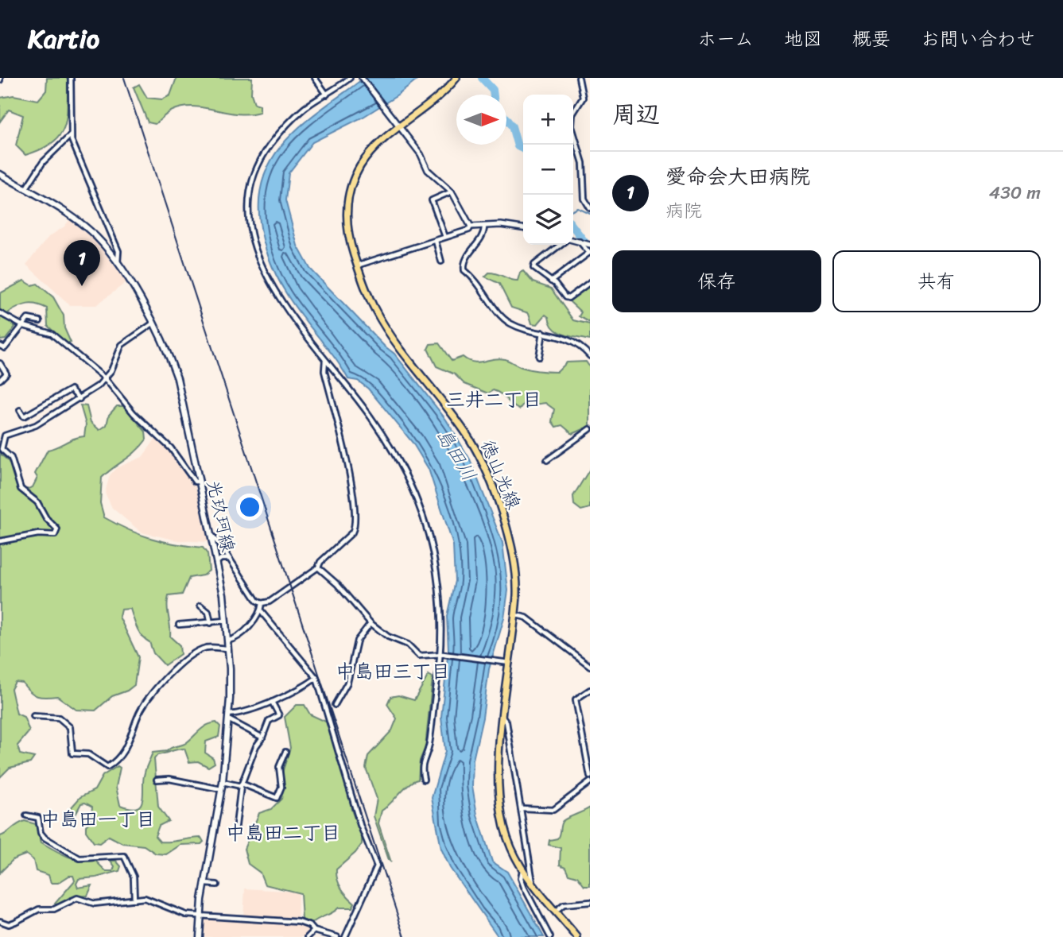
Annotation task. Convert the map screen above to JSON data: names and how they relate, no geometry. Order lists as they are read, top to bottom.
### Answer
{
  "streets": {
    "main road": ["徳山光線", "光玖珂線"]
  },
  "districts": [
    "三井二丁目",
    "中島田三丁目",
    "中島田一丁目",
    "中島田二丁目"
  ],
  "water": ["島田川"],
  "north": "right",
  "page": {
    "header": "Kartio",
    "nav": [
      "ホーム",
      "地図",
      "概要",
      "お問い合わせ"
    ],
    "heading": "周辺",
    "map_buttons": ["+", "−"],
    "list": [
      {
        "mark": "1",
        "name": "愛命会大田病院",
        "note": "病院",
        "value": "430 m"
      }
    ],
    "buttons": ["保存", "共有"],
    "pins": "1"
  }
}
